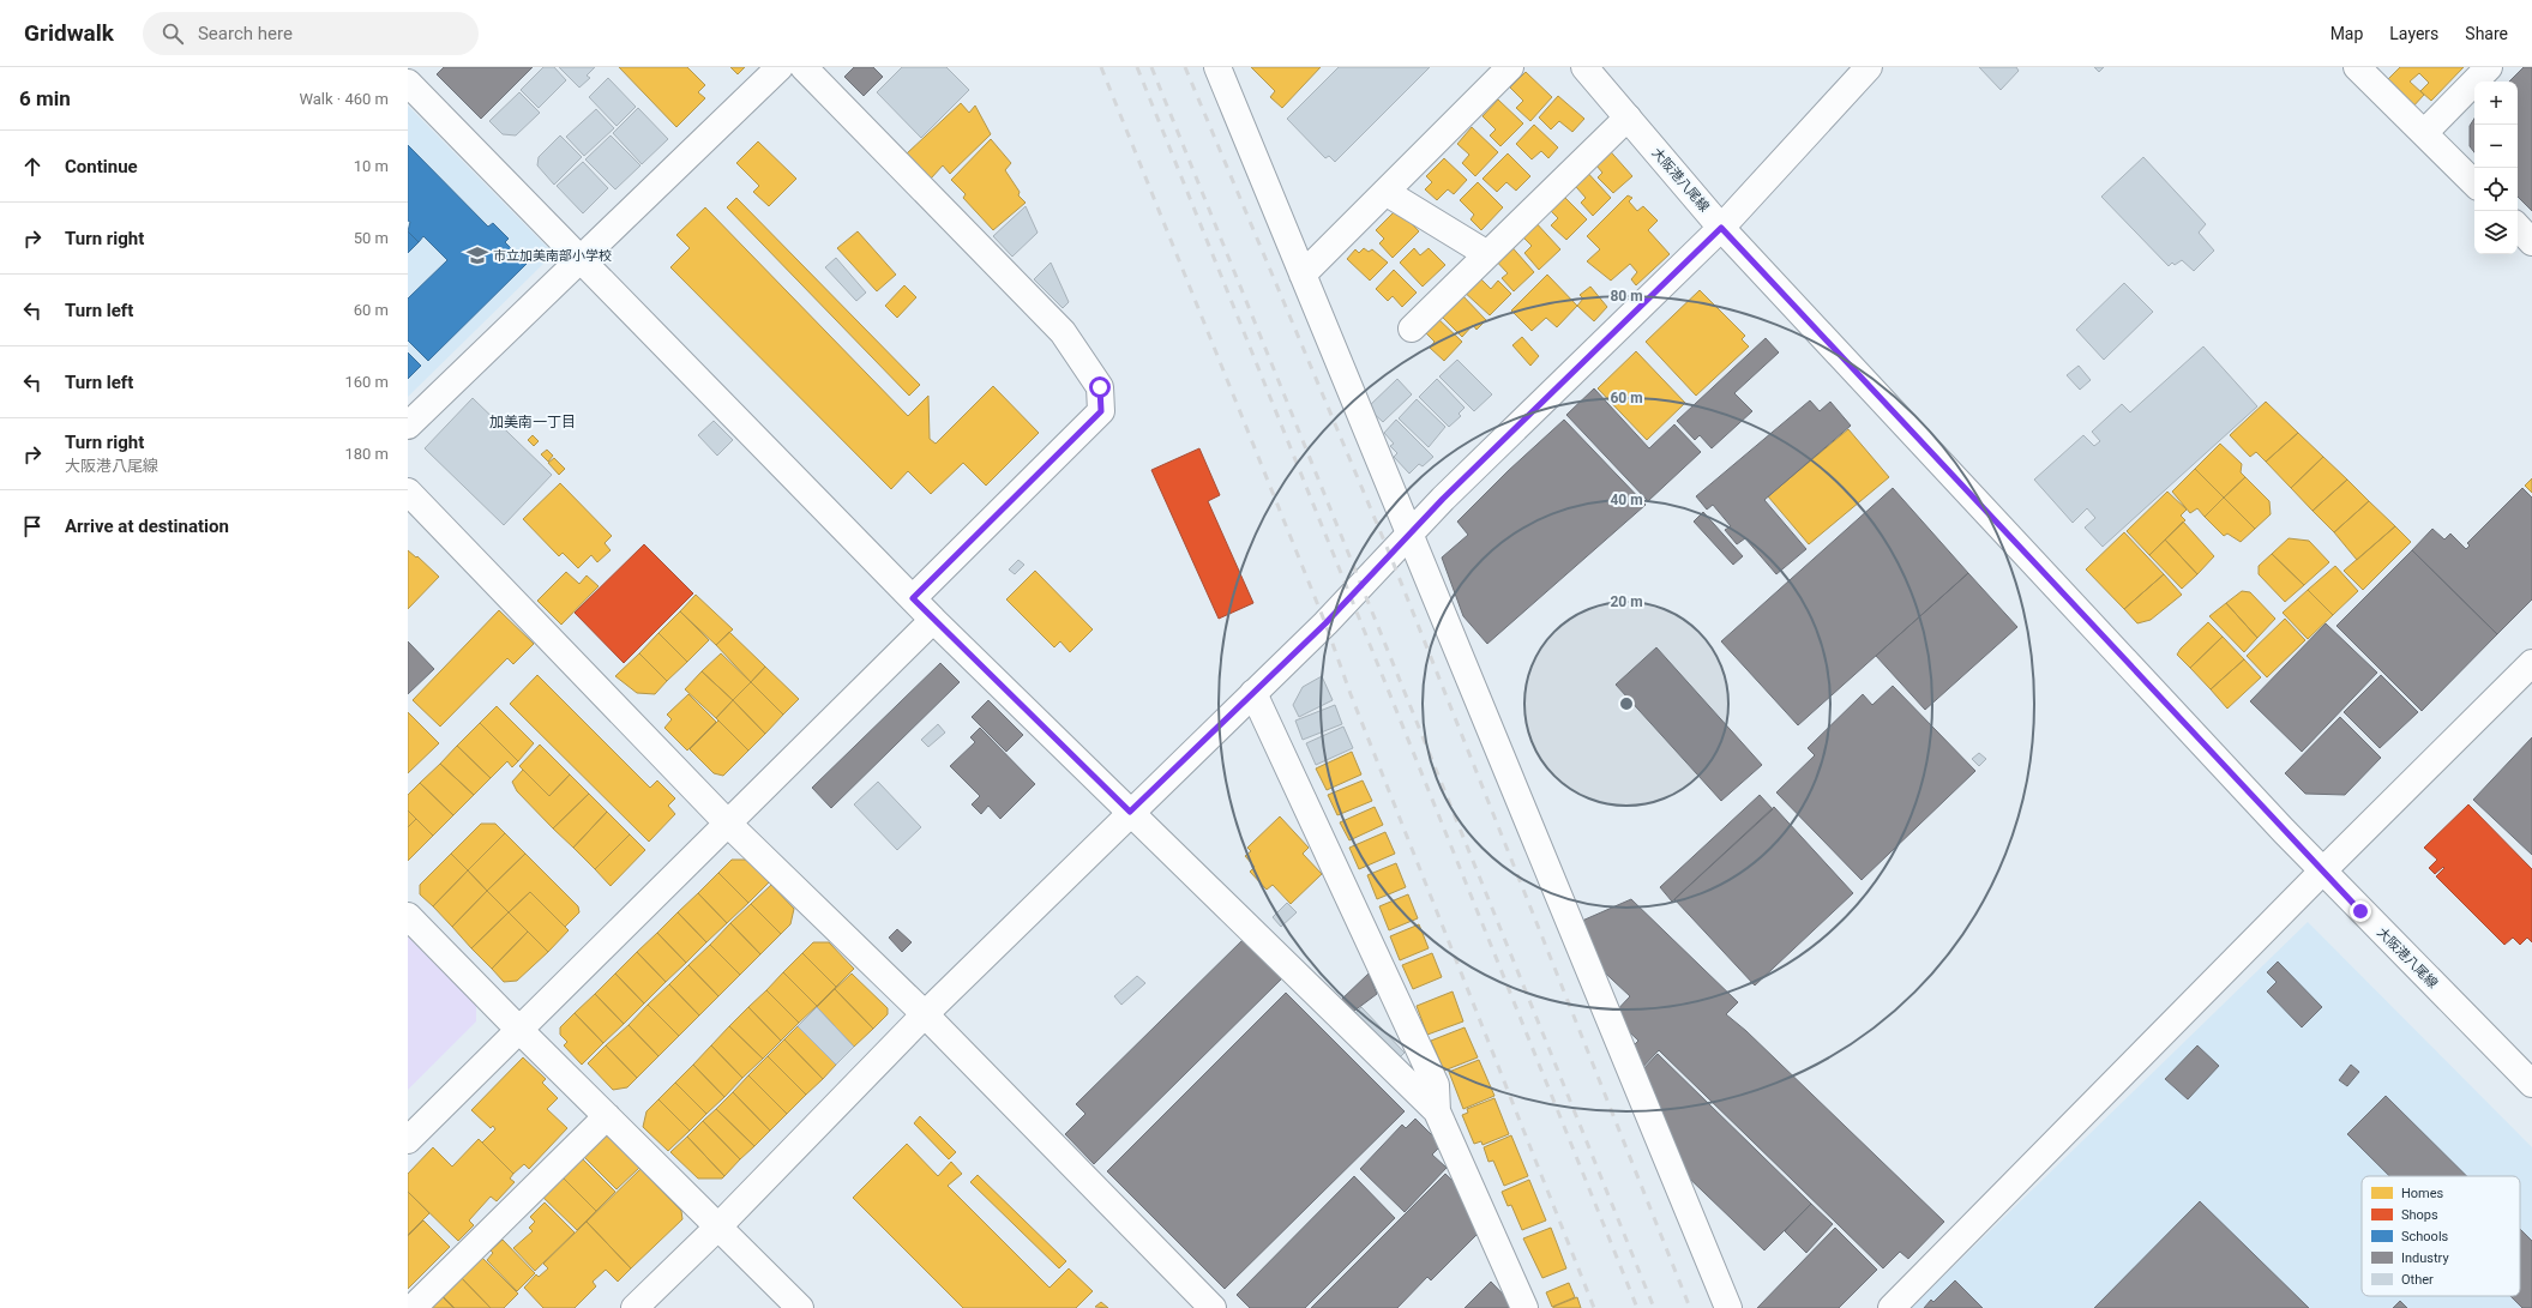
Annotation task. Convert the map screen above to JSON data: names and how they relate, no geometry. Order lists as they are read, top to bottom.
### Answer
{
  "streets": {
    "street": ["大阪港八尾線"]
  },
  "districts": ["加美南一丁目"],
  "places": {
    "school or university": ["市立加美南部小学校"]
  },
  "legend": [
    "Homes",
    "Shops",
    "Schools",
    "Industry",
    "Other"
  ],
  "page": {
    "header": "Gridwalk",
    "search": "Search here",
    "nav": ["Map", "Layers", "Share"],
    "heading": ["6 min", "Walk · 460 m"],
    "map_buttons": ["+", "−"],
    "list": [
      ["Continue", "10 m"],
      ["Turn right", "50 m"],
      ["Turn left", "60 m"],
      ["Turn left", "160 m"],
      ["Turn right", "大阪港八尾線", "180 m"],
      "Arrive at destination"
    ]
  },
  "rings": [
    "80 m",
    "60 m",
    "40 m",
    "20 m"
  ]
}
